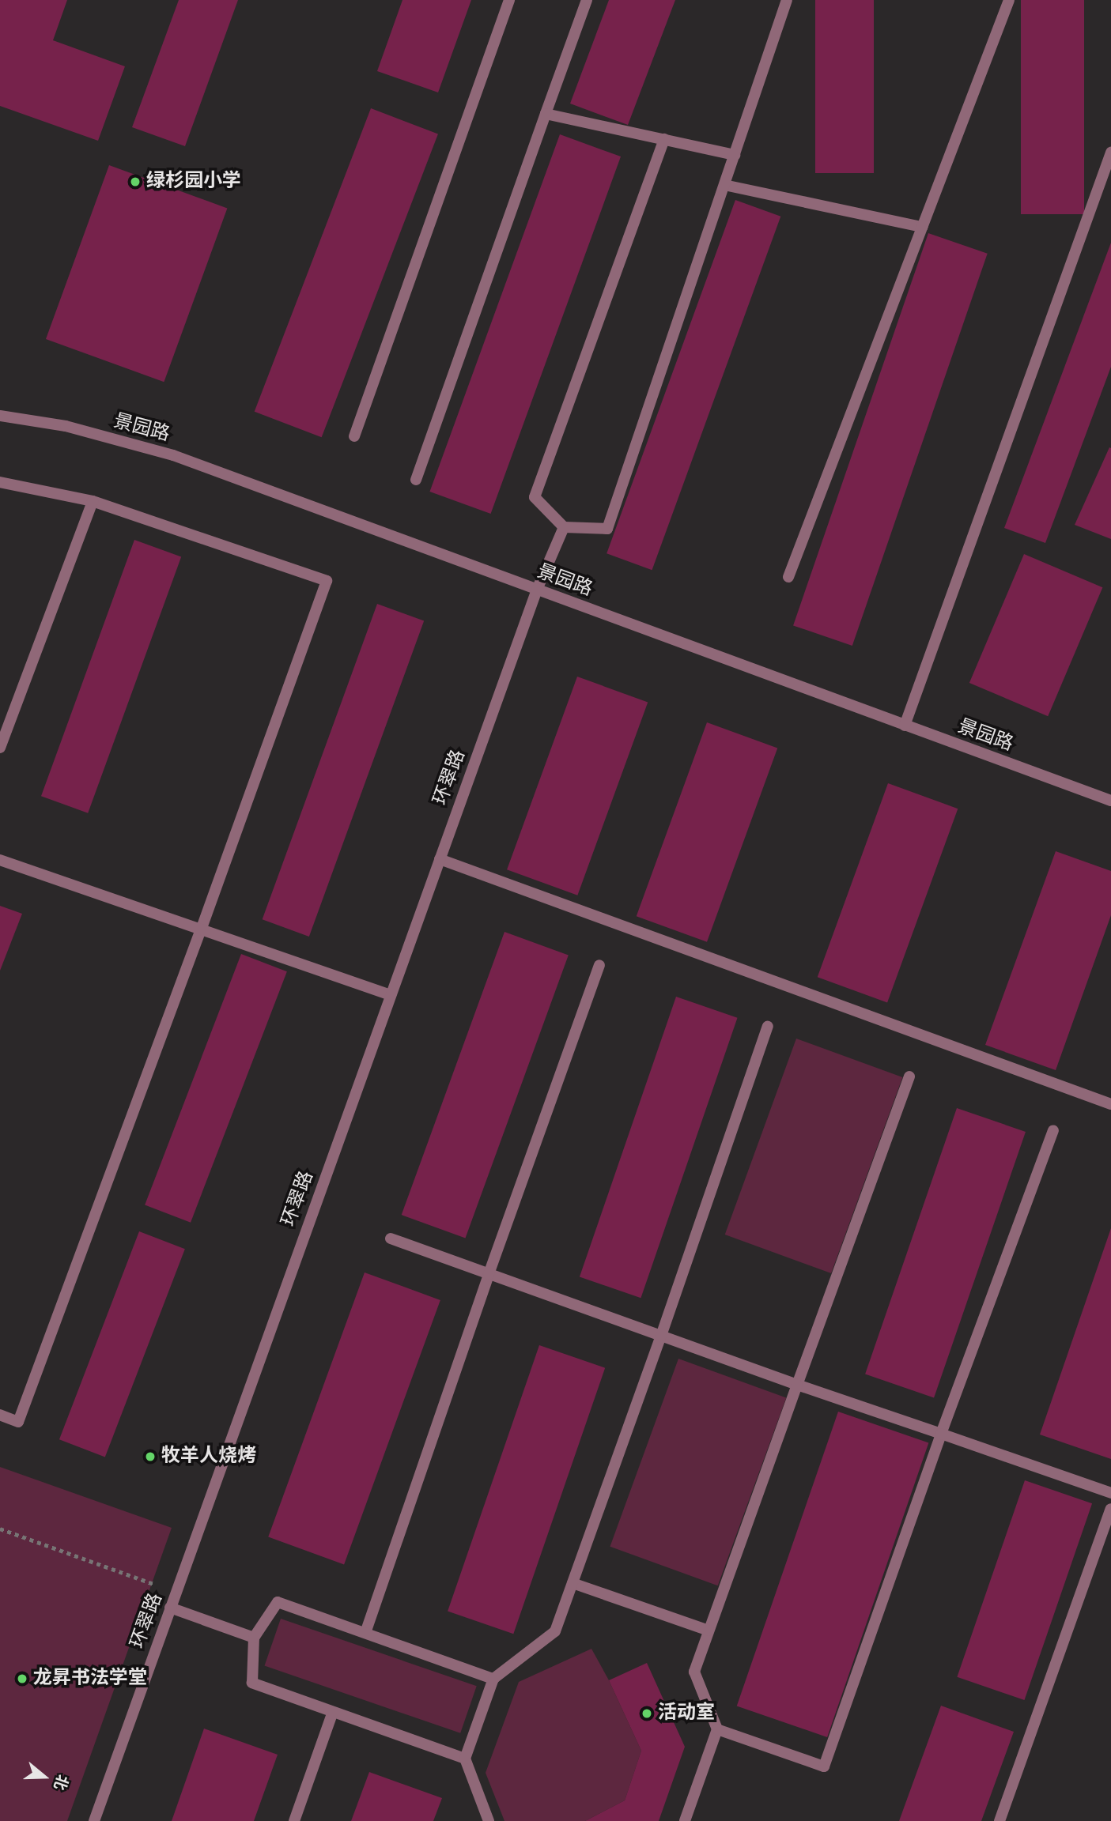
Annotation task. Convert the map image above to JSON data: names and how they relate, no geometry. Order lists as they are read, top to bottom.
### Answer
{
  "streets": {
    "street": ["景园路", "环翠路"]
  },
  "crossings": [
    ["景园路", "环翠路"]
  ],
  "places": [
    "绿杉园小学",
    "牧羊人烧烤",
    "龙昇书法学堂",
    "活动室"
  ],
  "north": "right"
}
